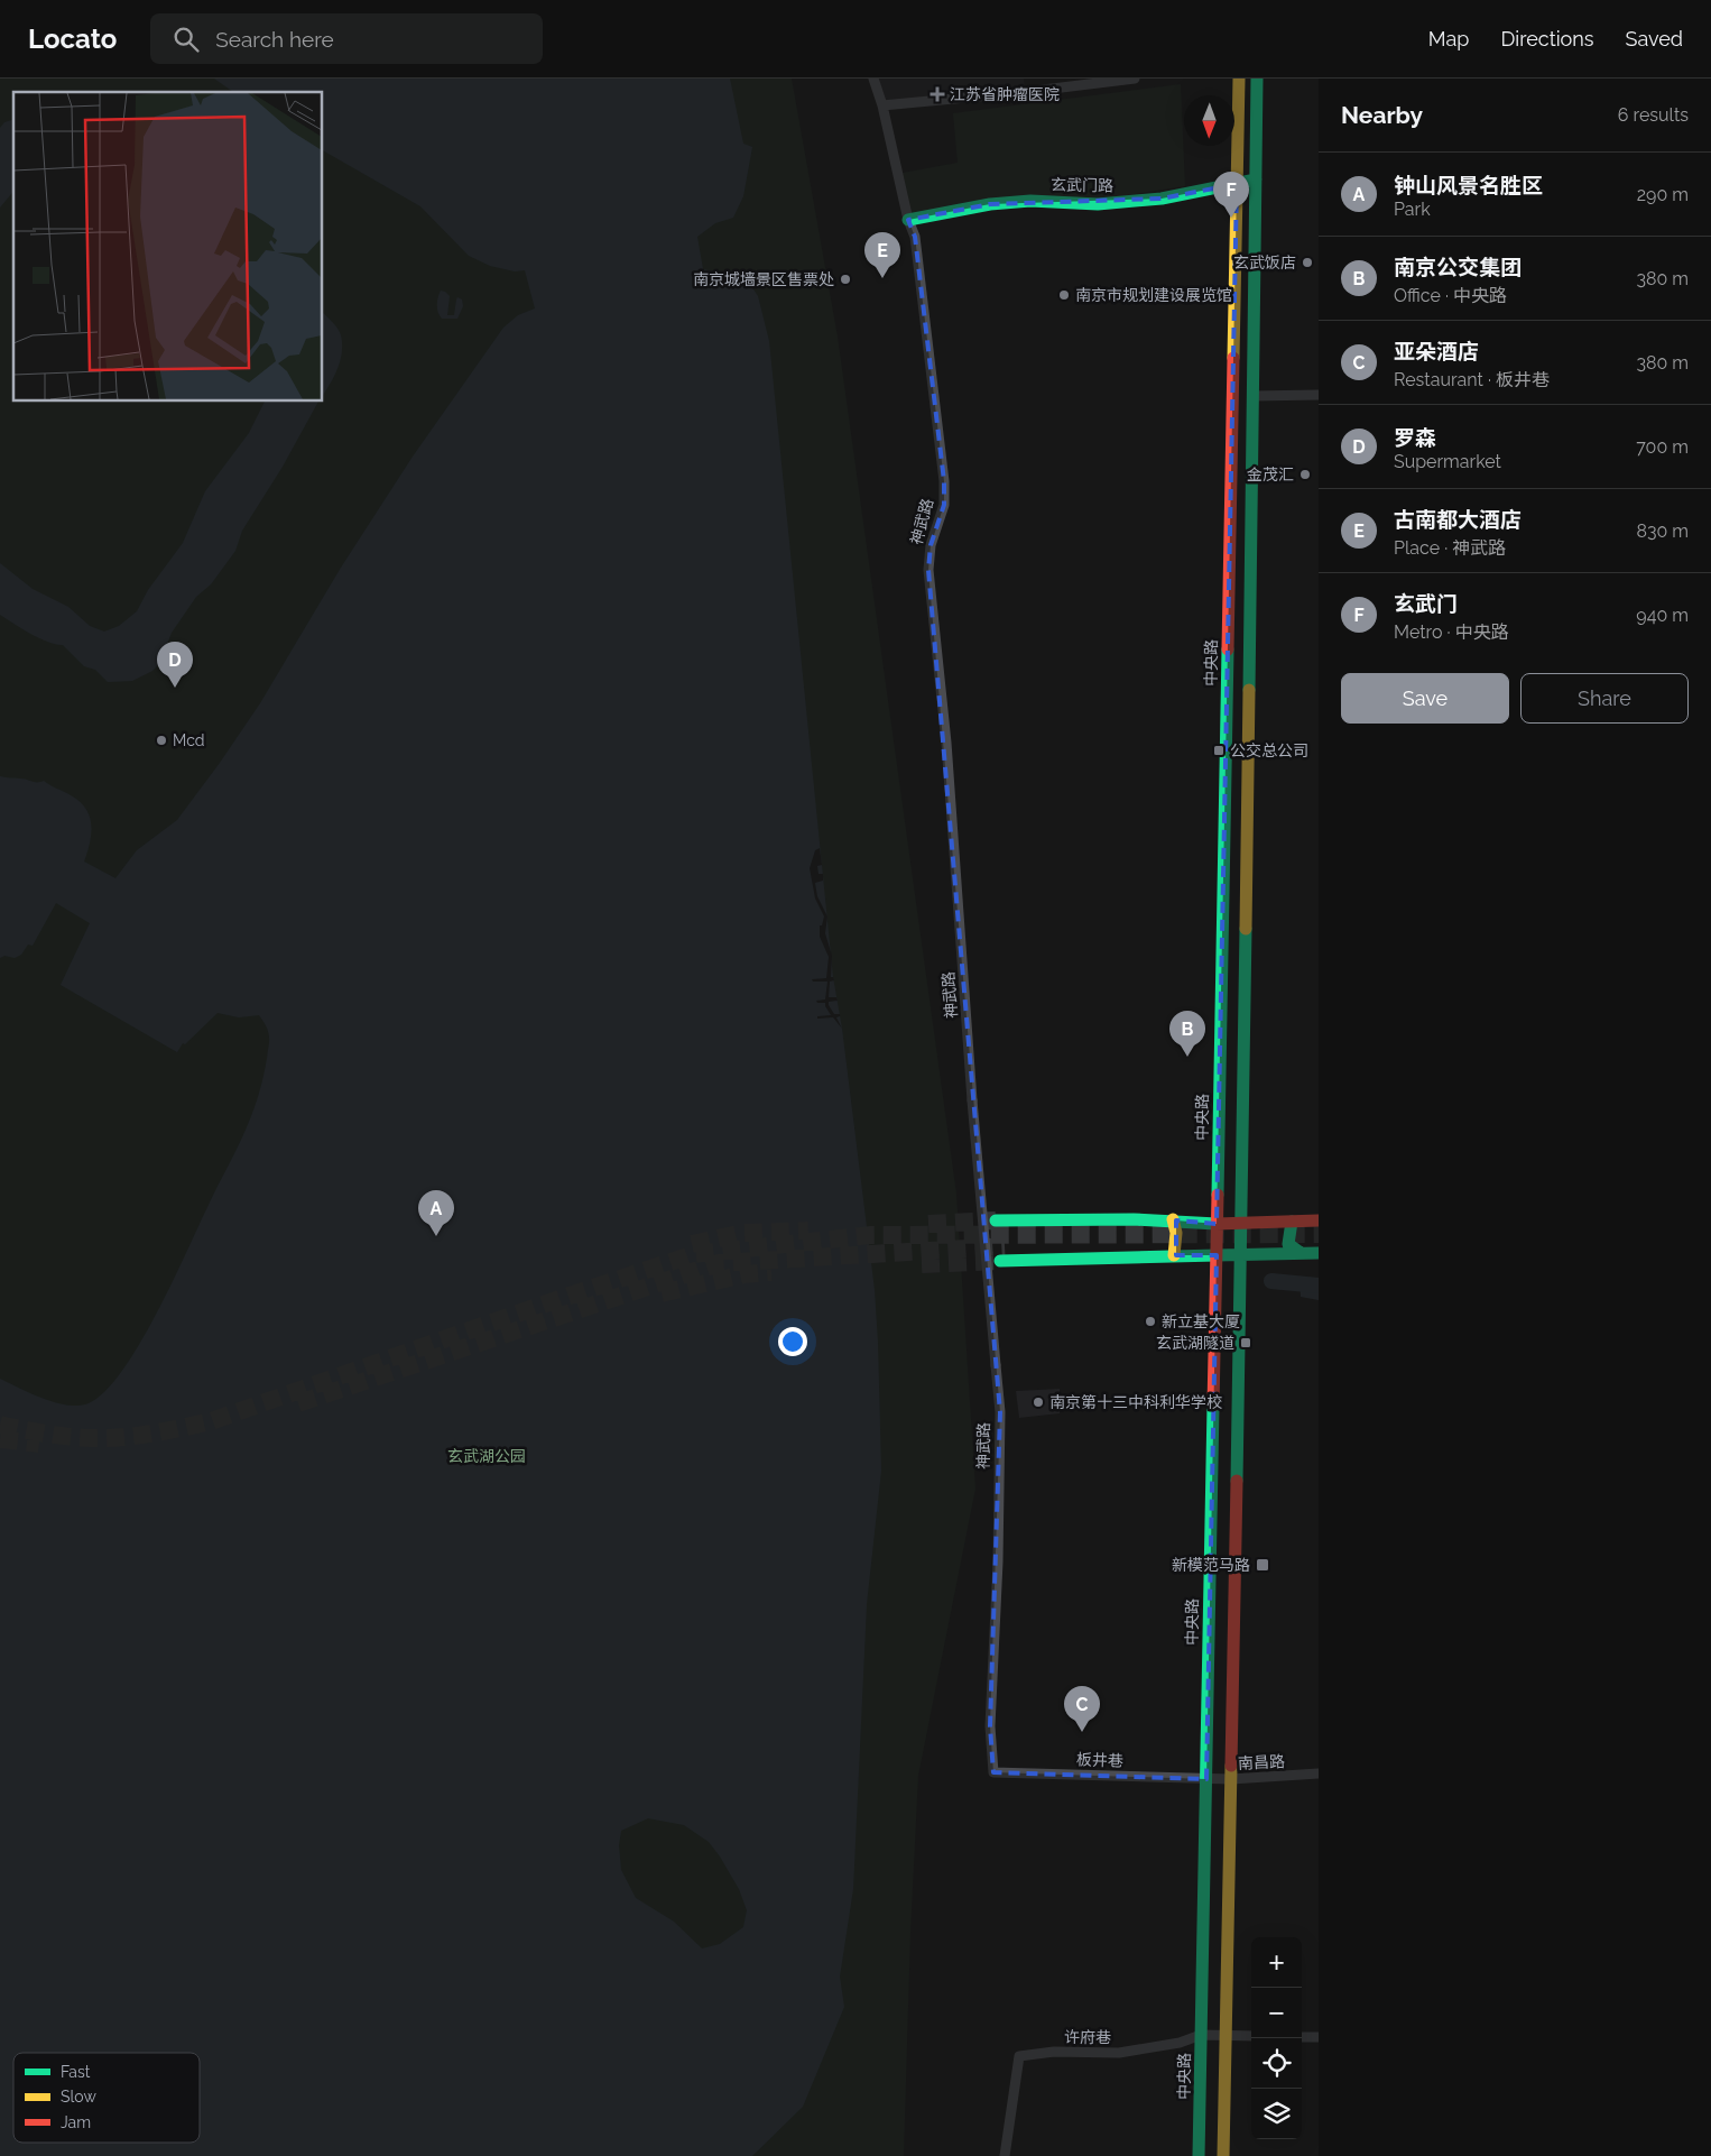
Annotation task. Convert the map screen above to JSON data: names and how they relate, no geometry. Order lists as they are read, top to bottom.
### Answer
{
  "streets": {
    "main road": ["玄武门路", "中央路"],
    "street": [
      "神武路",
      "板井巷",
      "南昌路",
      "许府巷"
    ]
  },
  "crossings": [
    ["玄武门路", "神武路"],
    ["玄武门路", "中央路"],
    ["神武路", "板井巷"],
    ["中央路", "板井巷"],
    ["中央路", "南昌路"],
    ["中央路", "许府巷"],
    ["板井巷", "南昌路"]
  ],
  "parks": ["玄武湖公园"],
  "places": {
    "health": ["江苏省肿瘤医院"],
    "other": [
      "玄武饭店",
      "南京城墙景区售票处",
      "南京市规划建设展览馆",
      "金茂汇",
      "Mcd",
      "新立基大厦",
      "南京第十三中科利华学校"
    ],
    "transit": ["公交总公司", "玄武湖隧道", "新模范马路"]
  },
  "legend": ["Fast", "Slow", "Jam"],
  "north": "bottom",
  "page": {
    "header": "Locato",
    "search": "Search here",
    "nav": ["Map", "Directions", "Saved"],
    "heading": ["Nearby", "6 results"],
    "list": [
      {
        "mark": "A",
        "name": "钟山风景名胜区",
        "note": "Park",
        "value": "290 m"
      },
      {
        "mark": "B",
        "name": "南京公交集团",
        "note": "Office · 中央路",
        "value": "380 m"
      },
      {
        "mark": "C",
        "name": "亚朵酒店",
        "note": "Restaurant · 板井巷",
        "value": "380 m"
      },
      {
        "mark": "D",
        "name": "罗森",
        "note": "Supermarket",
        "value": "700 m"
      },
      {
        "mark": "E",
        "name": "古南都大酒店",
        "note": "Place · 神武路",
        "value": "830 m"
      },
      {
        "mark": "F",
        "name": "玄武门",
        "note": "Metro · 中央路",
        "value": "940 m"
      }
    ],
    "pins": [
      "F",
      "E",
      "D",
      "B",
      "A",
      "C"
    ],
    "buttons": ["Save", "Share"],
    "map_buttons": ["+", "−"]
  }
}
